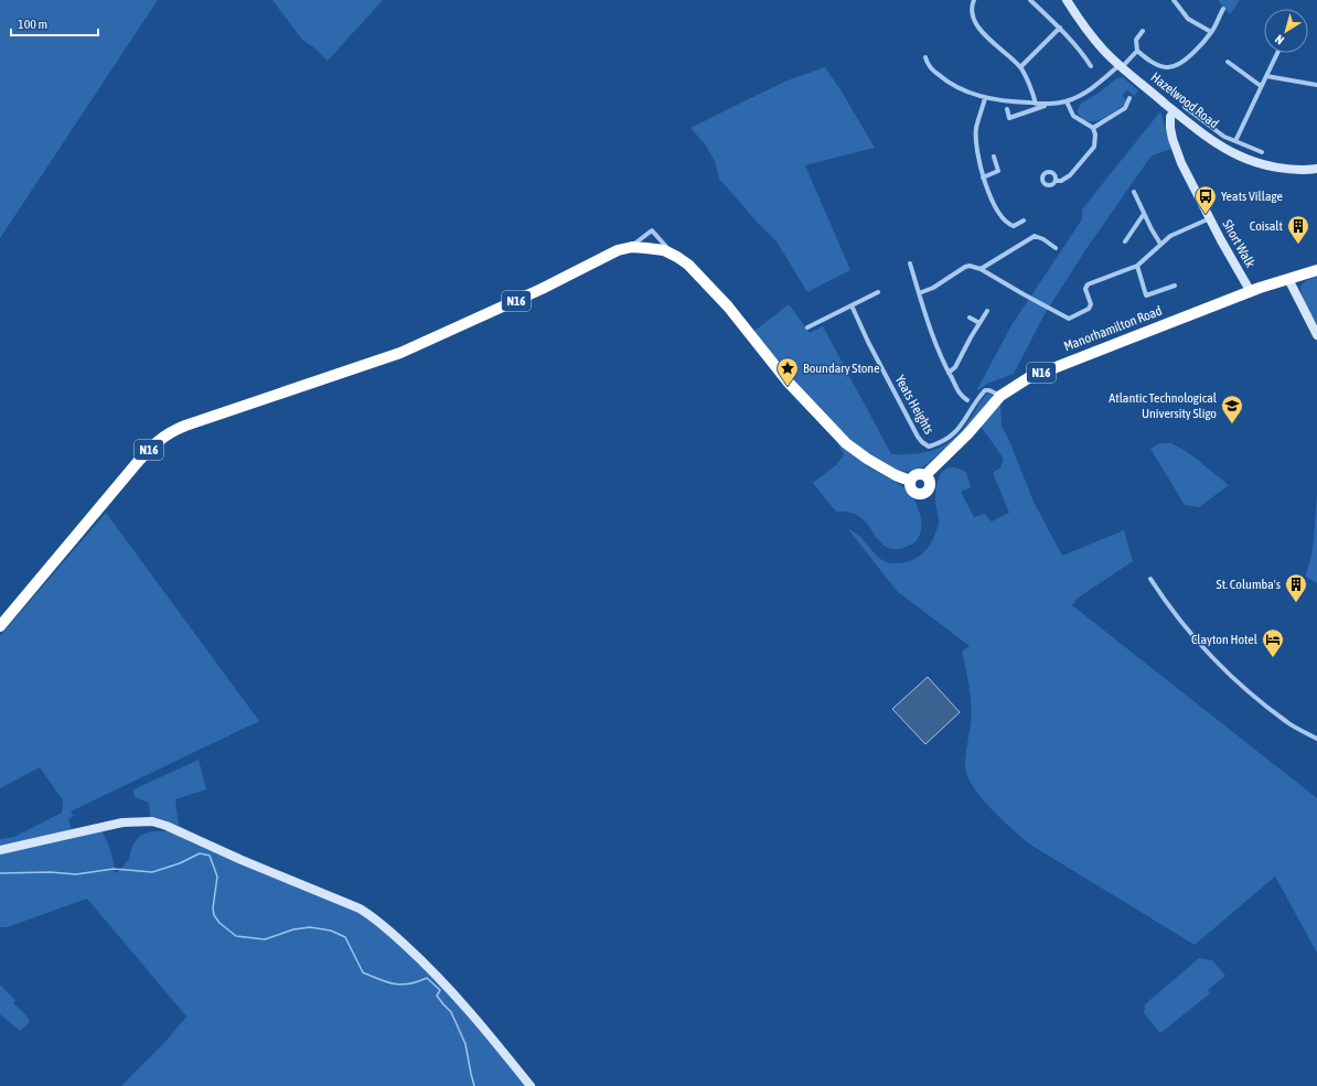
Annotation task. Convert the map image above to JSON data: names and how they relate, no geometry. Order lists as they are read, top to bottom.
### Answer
{
  "streets": {
    "highway": ["N16", "Manorhamilton Road"],
    "street": ["Hazelwood Road", "Short Walk", "Yeats Heights"]
  },
  "crossings": [
    ["Hazelwood Road", "Short Walk"],
    ["Short Walk", "Manorhamilton Road"],
    ["N16", "Manorhamilton Road"],
    ["Manorhamilton Road", "Yeats Heights"]
  ],
  "places": {
    "bus stop": ["Yeats Village"],
    "building": ["Coisalt", "St. Columba's"],
    "place": ["Boundary Stone"],
    "school or university": ["Atlantic Technological University Sligo"],
    "hotel": ["Clayton Hotel"]
  },
  "scale_bar": "100 m",
  "north": "bottom left"
}
